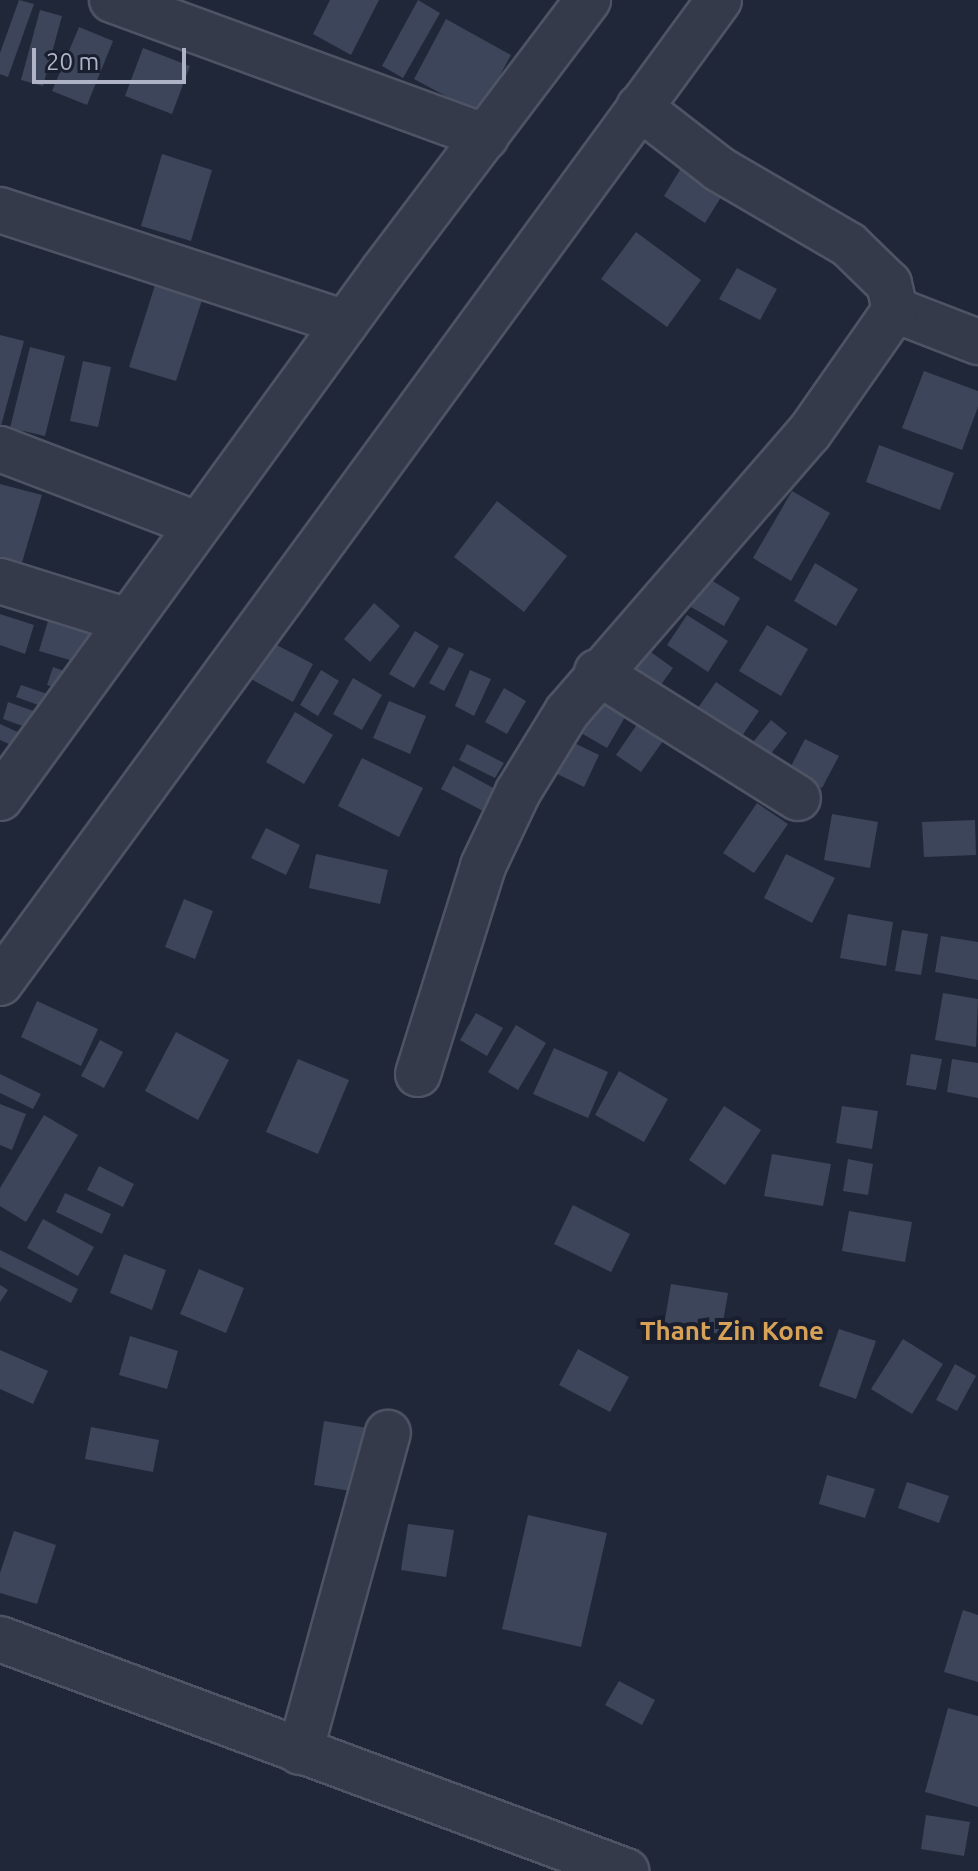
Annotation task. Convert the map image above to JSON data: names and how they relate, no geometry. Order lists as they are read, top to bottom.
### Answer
{
  "districts": ["Thant Zin Kone"],
  "scale_bar": "20 m"
}
